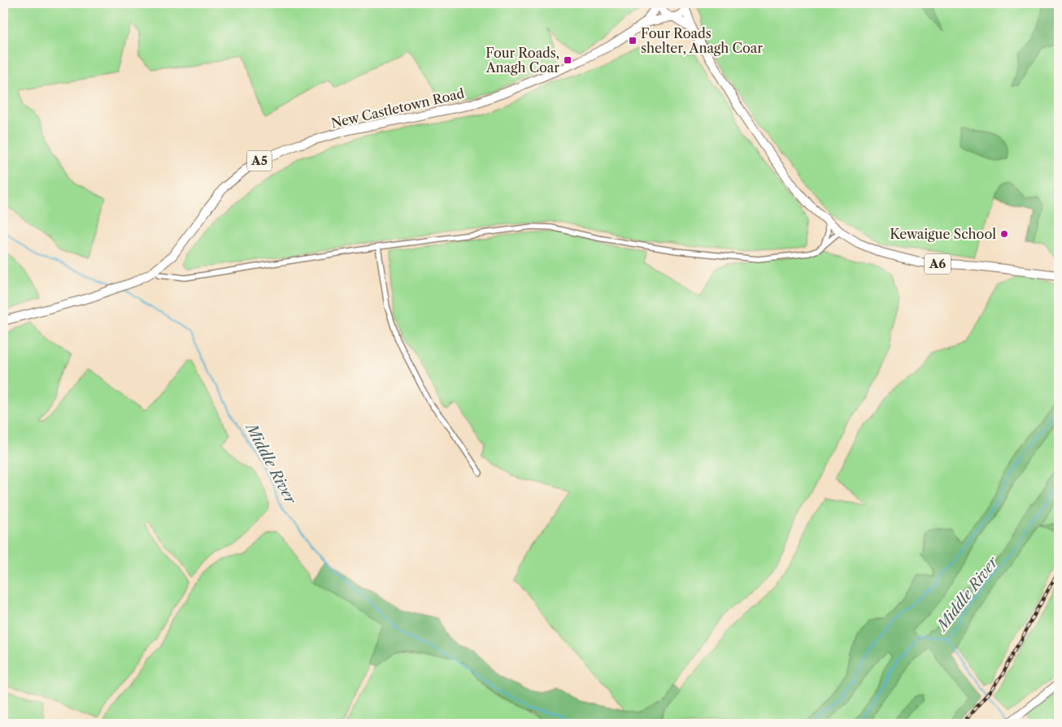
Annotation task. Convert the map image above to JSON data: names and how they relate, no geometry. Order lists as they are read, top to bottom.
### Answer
{
  "streets": {
    "highway": ["New Castletown Road", "A5", "A6"]
  },
  "crossings": [
    ["New Castletown Road", "A5"],
    ["A5", "A6"]
  ],
  "water": ["Middle River"],
  "places": {
    "transit": ["Four Roads shelter, Anagh Coar", "Four Roads, Anagh Coar"],
    "other": ["Kewaigue School"]
  }
}
